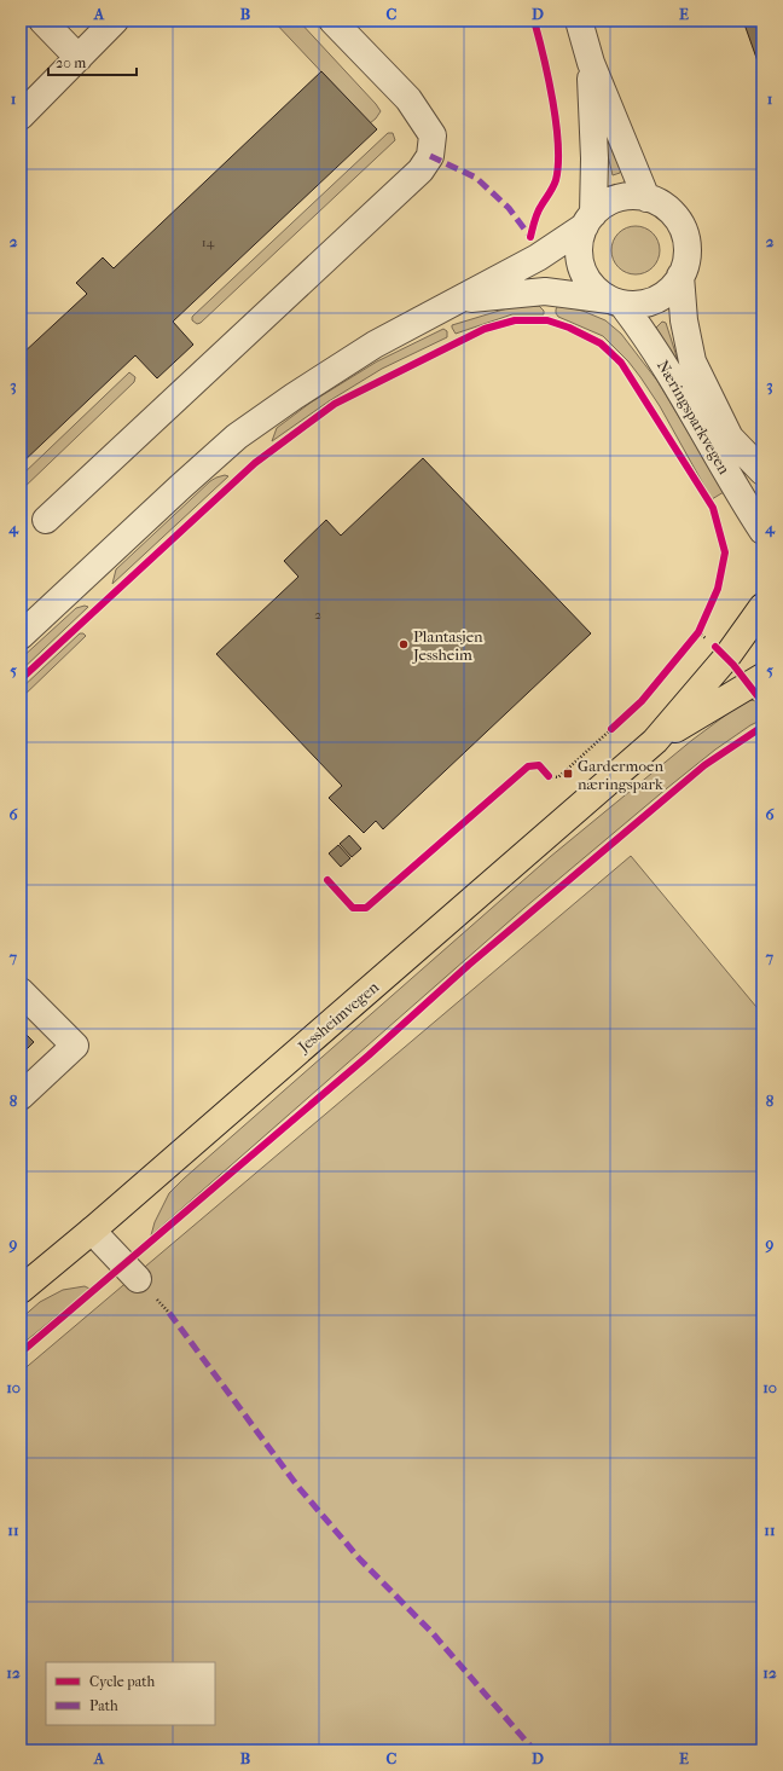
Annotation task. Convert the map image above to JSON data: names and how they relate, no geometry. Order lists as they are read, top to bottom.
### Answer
{
  "streets": {
    "main road": ["Jessheimvegen"],
    "street": ["Næringsparkvegen"]
  },
  "places": {
    "other": ["Plantasjen Jessheim"],
    "transit": ["Gardermoen næringspark"]
  },
  "house_numbers": ["14", "2"],
  "legend": ["Cycle path", "Path"],
  "scale_bar": "20 m",
  "grid": {
    "columns": [
      "A",
      "B",
      "C",
      "D",
      "E"
    ],
    "rows": [
      "1",
      "2",
      "3",
      "4",
      "5",
      "6",
      "7",
      "8",
      "9",
      "10",
      "11",
      "12"
    ]
  }
}
